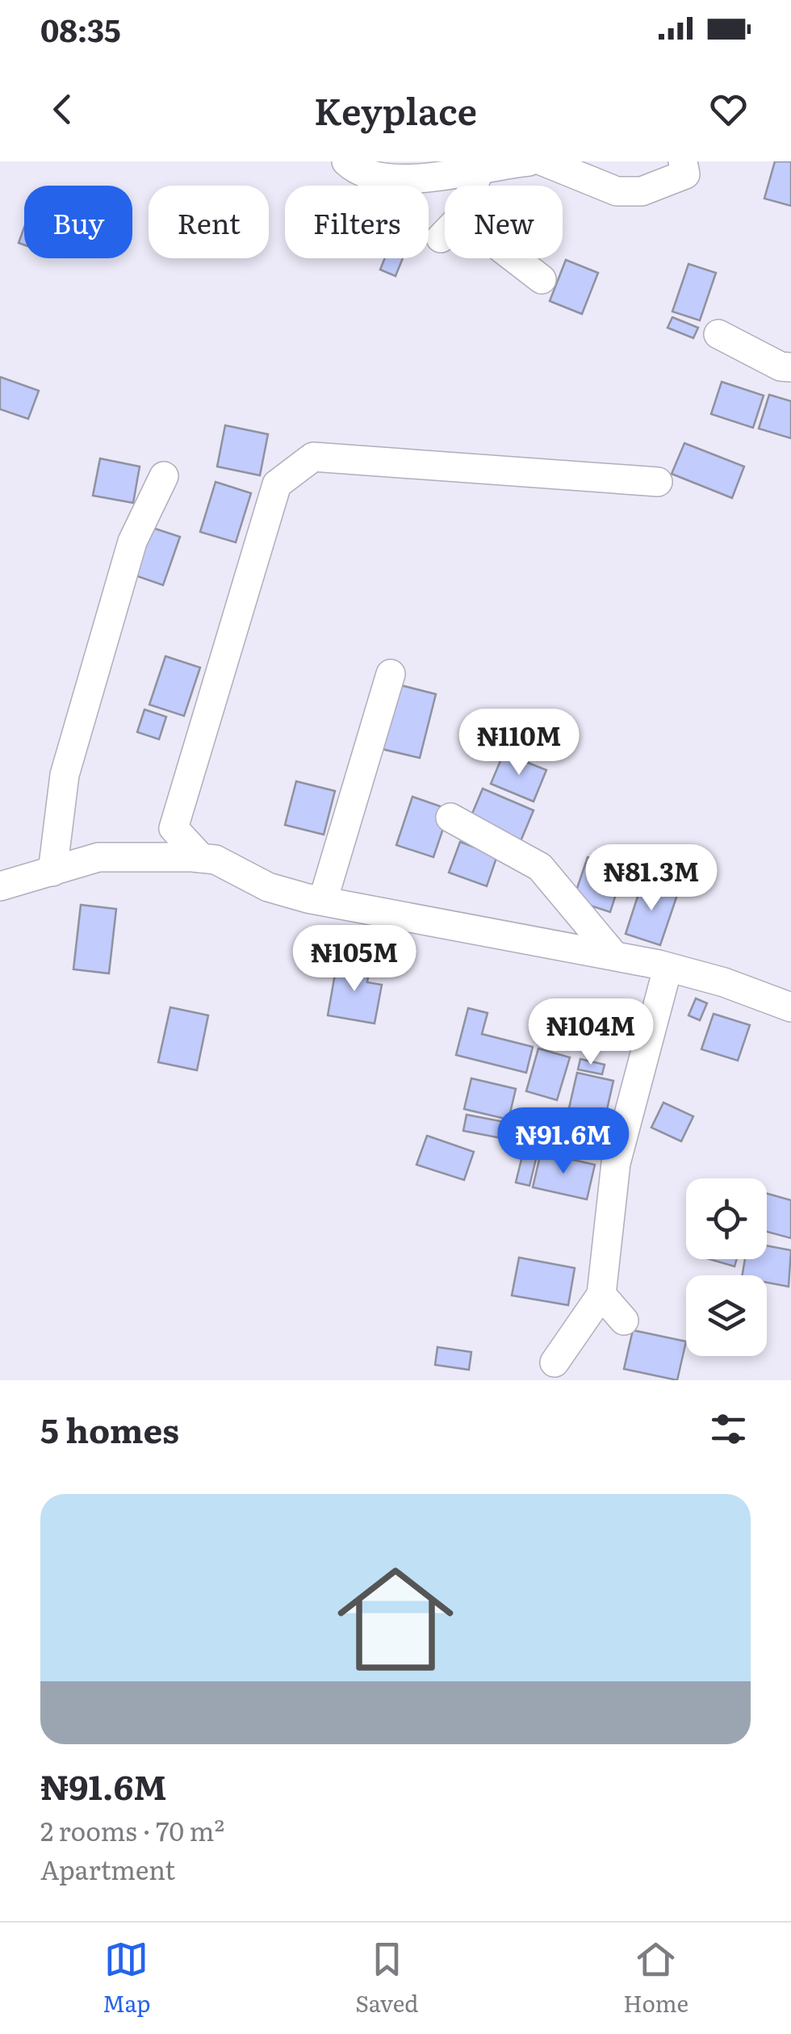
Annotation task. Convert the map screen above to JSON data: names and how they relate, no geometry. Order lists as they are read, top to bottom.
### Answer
{
  "page": {
    "status": "08:35",
    "header": "Keyplace",
    "chip": [
      "Buy",
      "Rent",
      "Filters",
      "New"
    ],
    "price": [
      "₦110M",
      "₦81.3M",
      "₦105M",
      "₦104M",
      "₦91.6M"
    ],
    "heading": "5 homes",
    "list": [
      {
        "name": "₦91.6M",
        "note": "2 rooms · 70 m² · Apartment"
      }
    ],
    "tabs": ["Map", "Saved", "Home"]
  }
}
